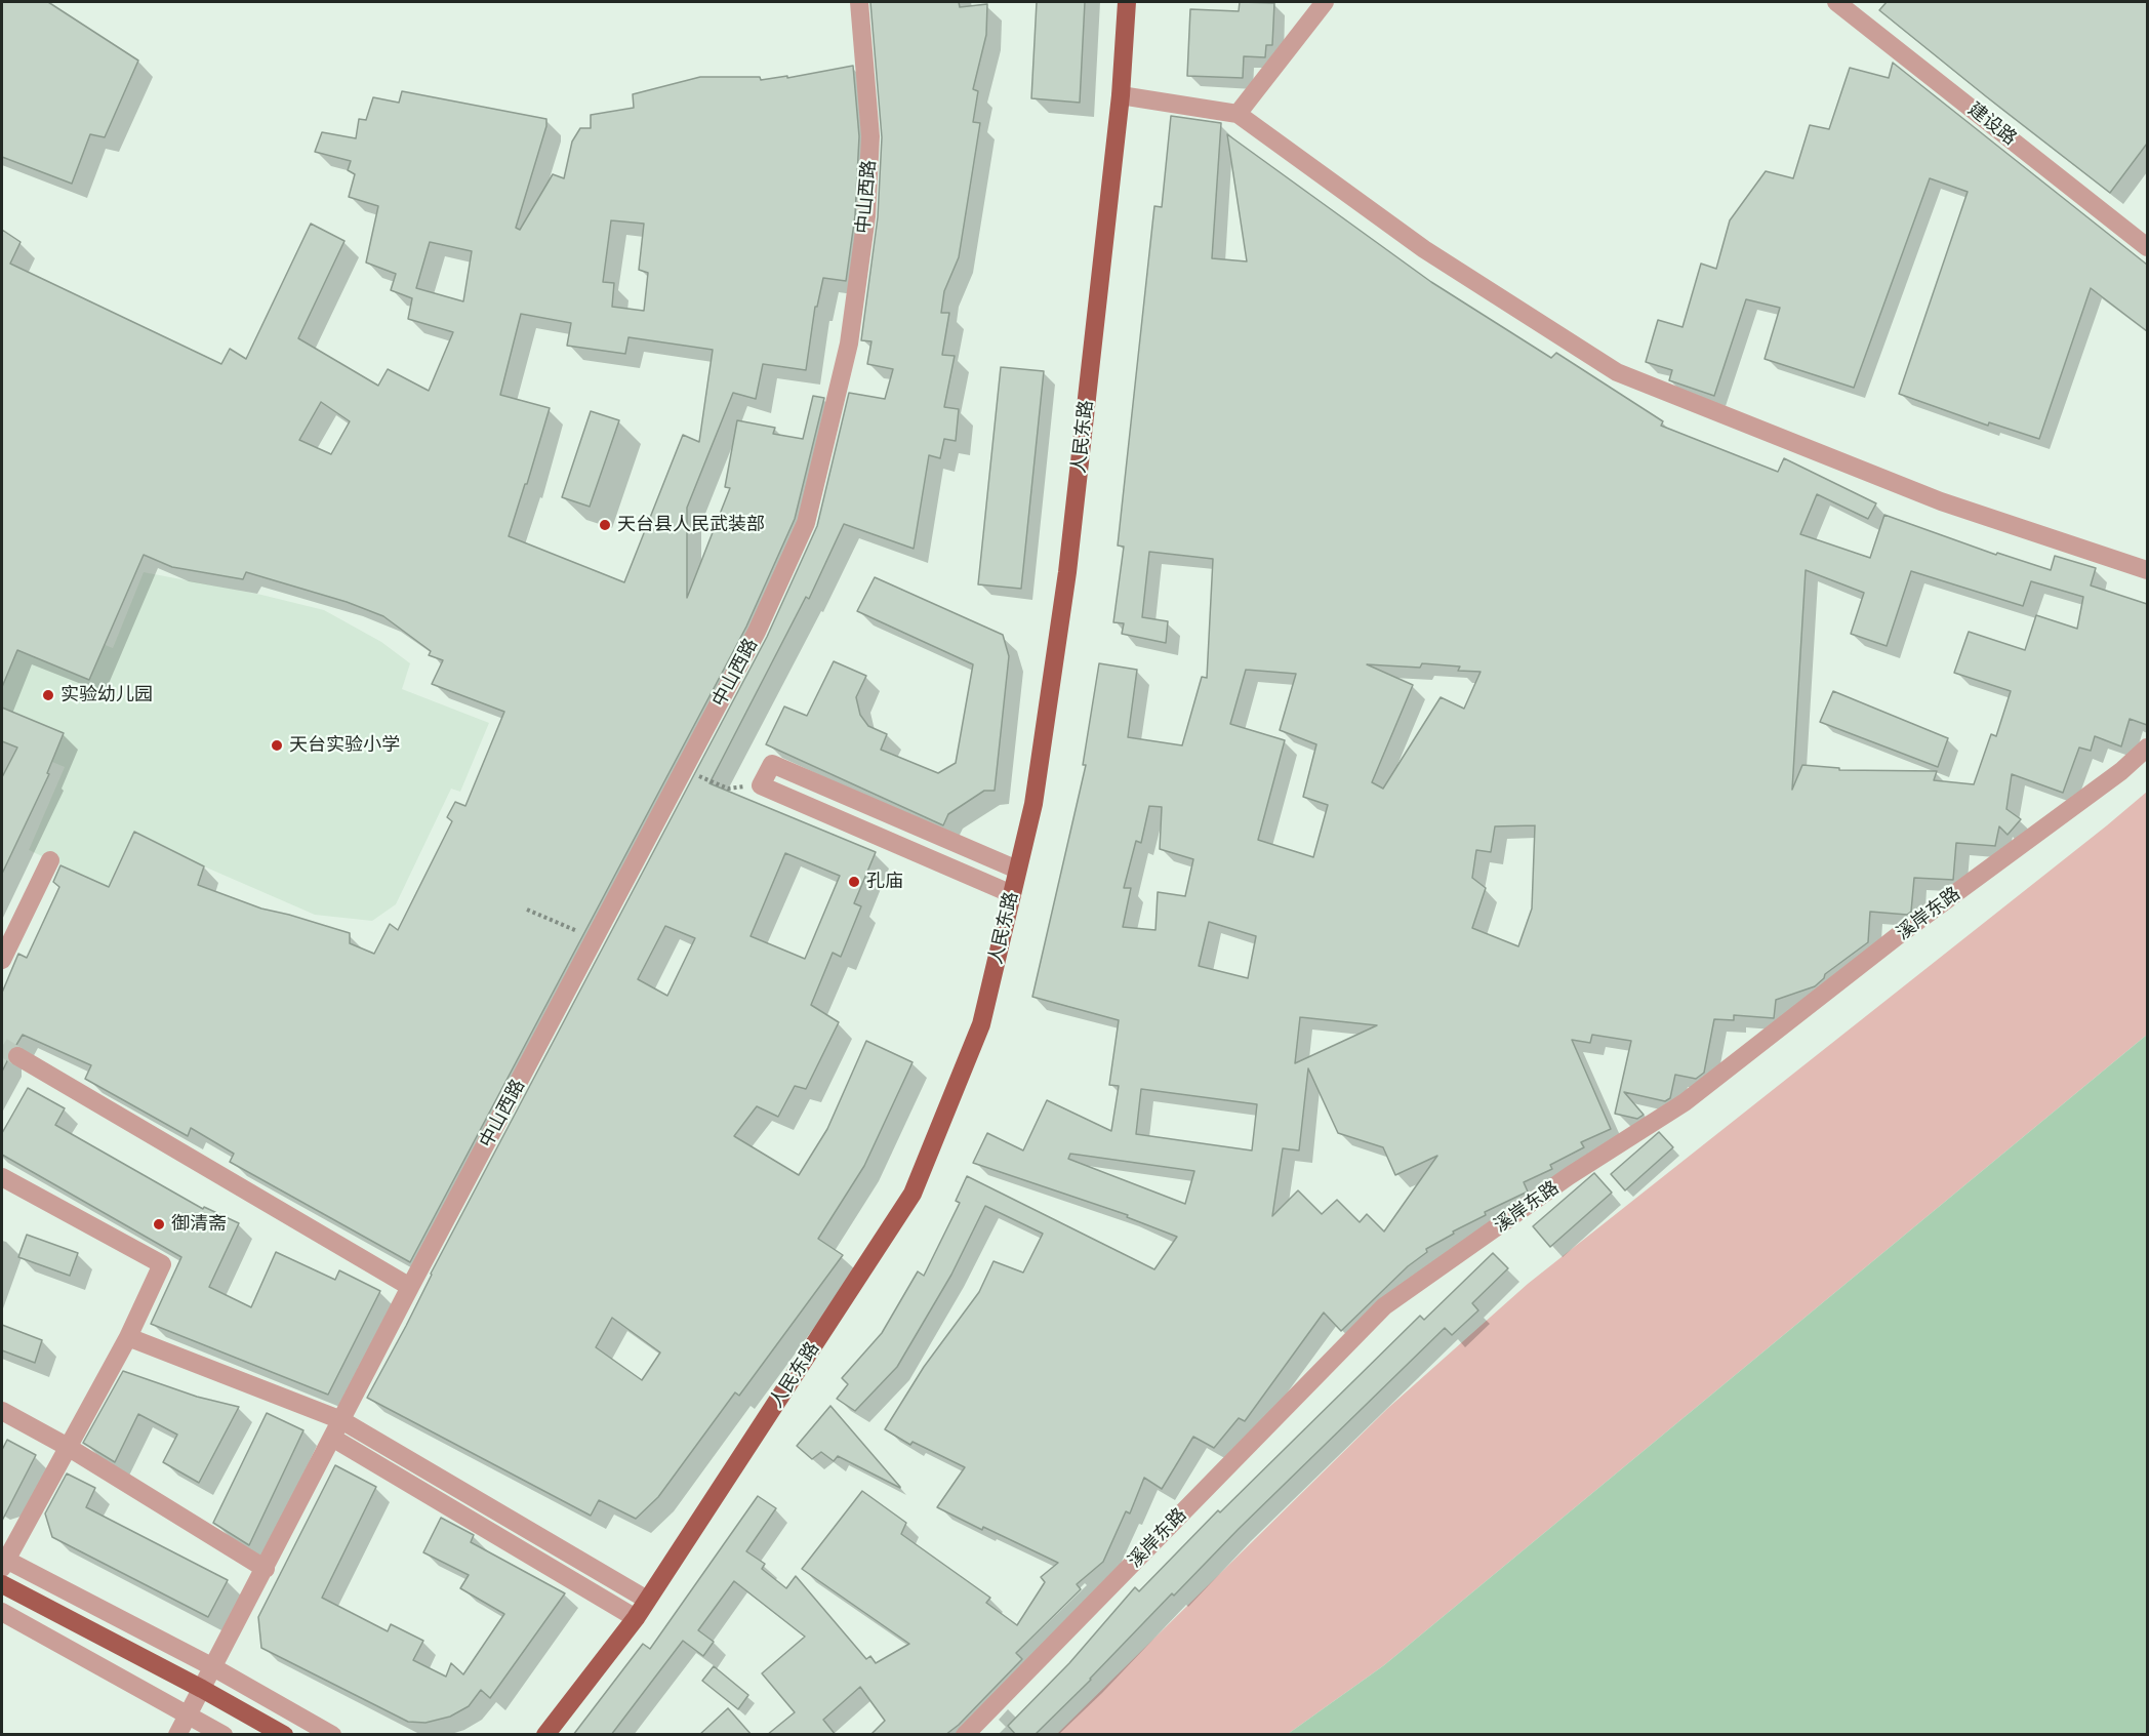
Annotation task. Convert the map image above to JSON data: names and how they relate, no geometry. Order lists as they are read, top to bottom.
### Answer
{
  "streets": {
    "main road": ["人民东路"],
    "street": ["建设路", "中山西路", "溪岸东路"]
  },
  "places": [
    "天台县人民武装部",
    "实验幼儿园",
    "天台实验小学",
    "孔庙",
    "御清斋"
  ]
}
